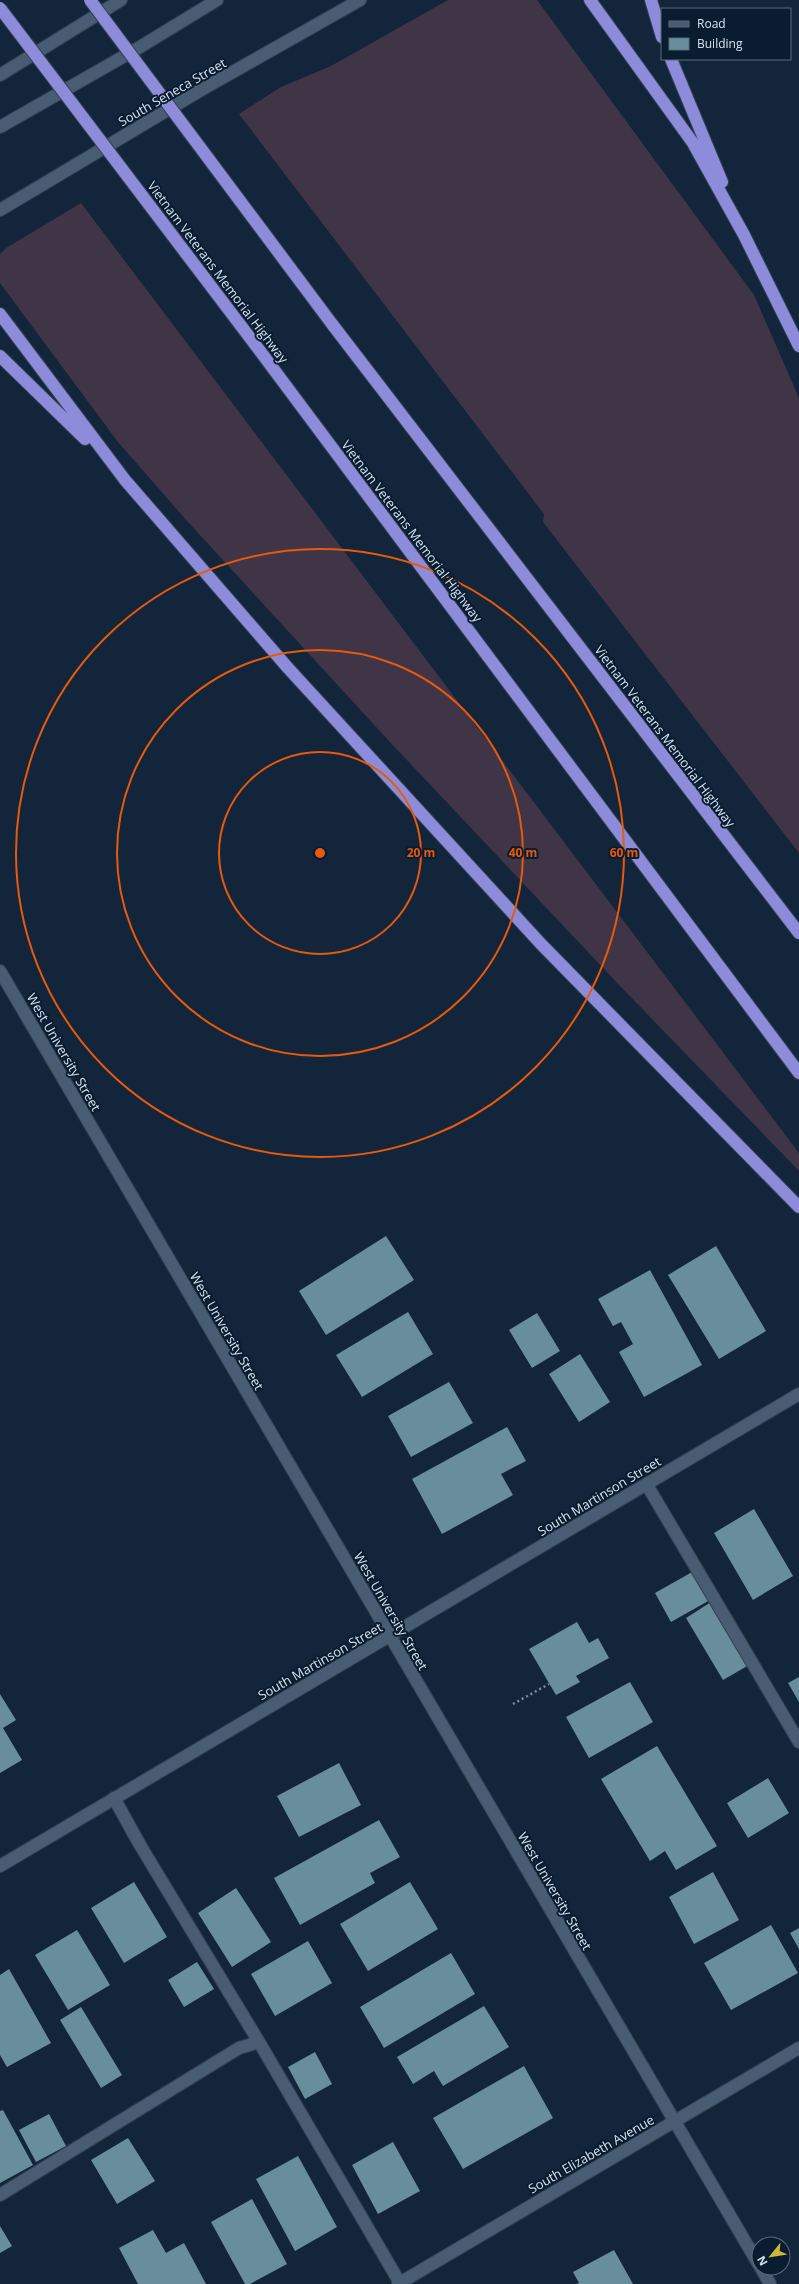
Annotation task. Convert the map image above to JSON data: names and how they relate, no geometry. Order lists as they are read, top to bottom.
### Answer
{
  "streets": {
    "highway": ["Vietnam Veterans Memorial Highway"],
    "street": [
      "South Seneca Street",
      "West University Street",
      "South Martinson Street",
      "South Elizabeth Avenue"
    ]
  },
  "crossings": [
    ["West University Street", "South Martinson Street"],
    ["West University Street", "South Elizabeth Avenue"]
  ],
  "legend": ["Road", "Building"],
  "north": "bottom left",
  "rings": ["20 m", "40 m", "60 m"]
}
